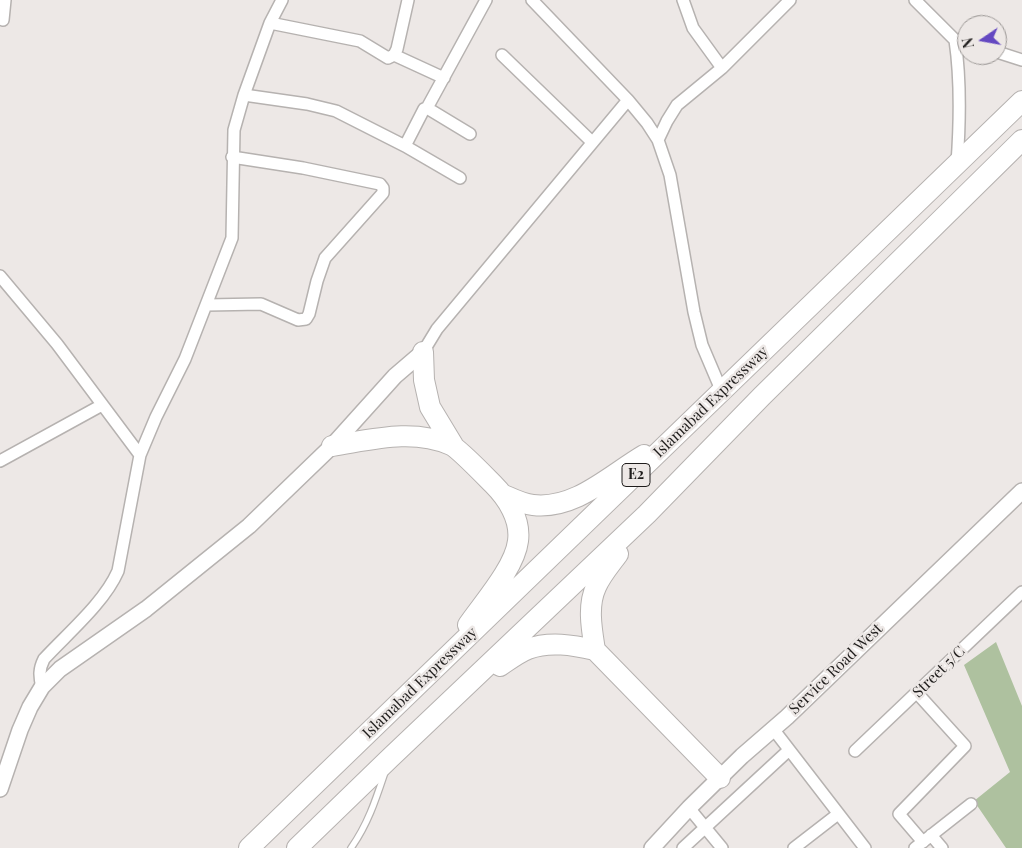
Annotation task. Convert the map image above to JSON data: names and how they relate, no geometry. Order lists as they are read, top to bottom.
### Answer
{
  "streets": {
    "highway": ["Islamabad Expressway", "E2"],
    "street": ["Service Road West", "Street 5/C"]
  },
  "north": "left"
}
